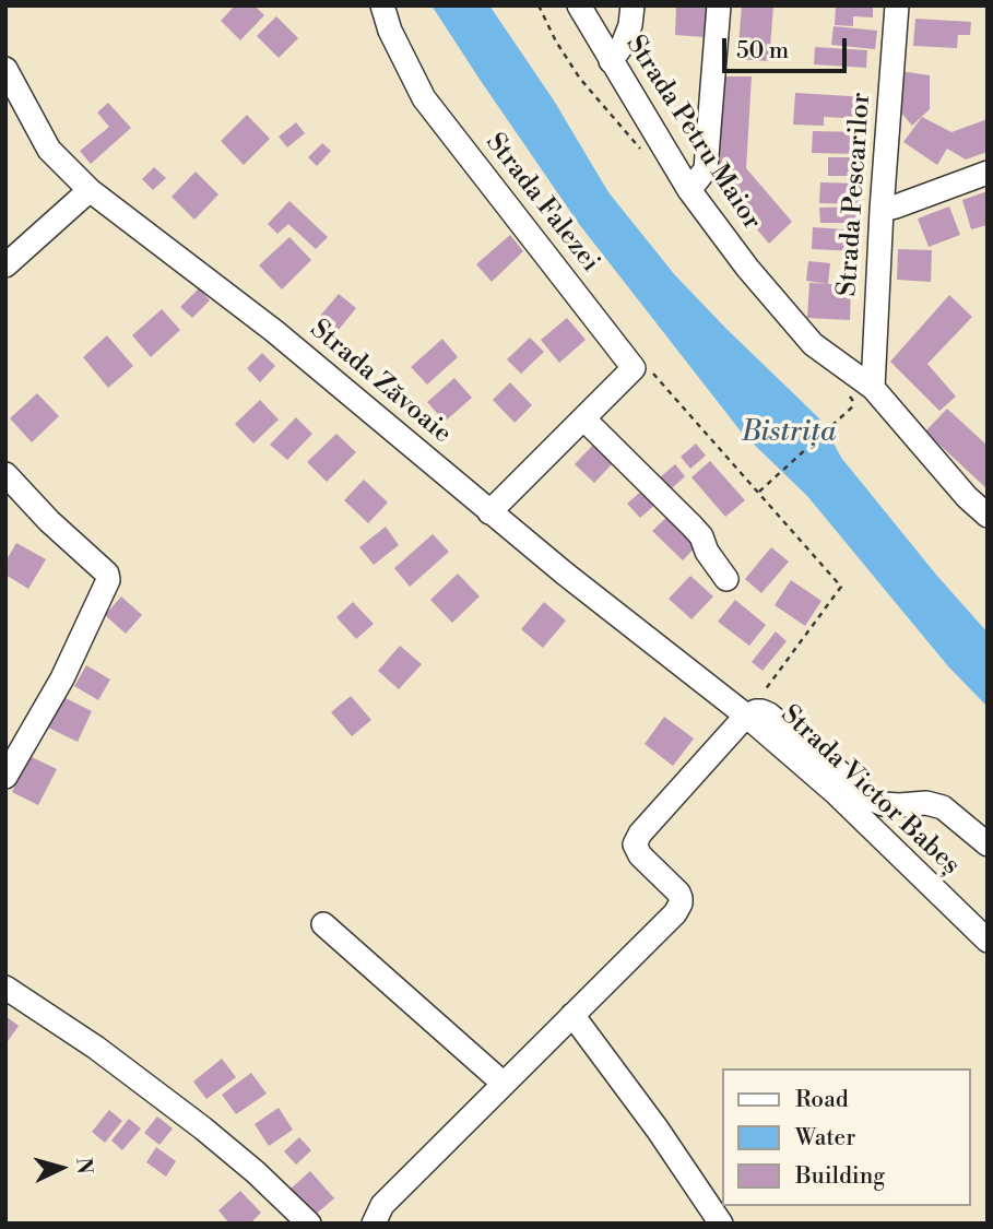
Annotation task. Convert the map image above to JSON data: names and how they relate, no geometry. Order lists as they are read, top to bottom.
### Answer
{
  "streets": {
    "street": [
      "Strada Petru Maior",
      "Strada Pescarilor",
      "Strada Falezei",
      "Strada Zăvoaie",
      "Strada Victor Babeș"
    ]
  },
  "crossings": [
    ["Strada Petru Maior", "Strada Pescarilor"],
    ["Strada Zăvoaie", "Strada Victor Babeș"]
  ],
  "water": ["Bistrița"],
  "legend": ["Road", "Water", "Building"],
  "scale_bar": "50 m",
  "north": "right"
}
